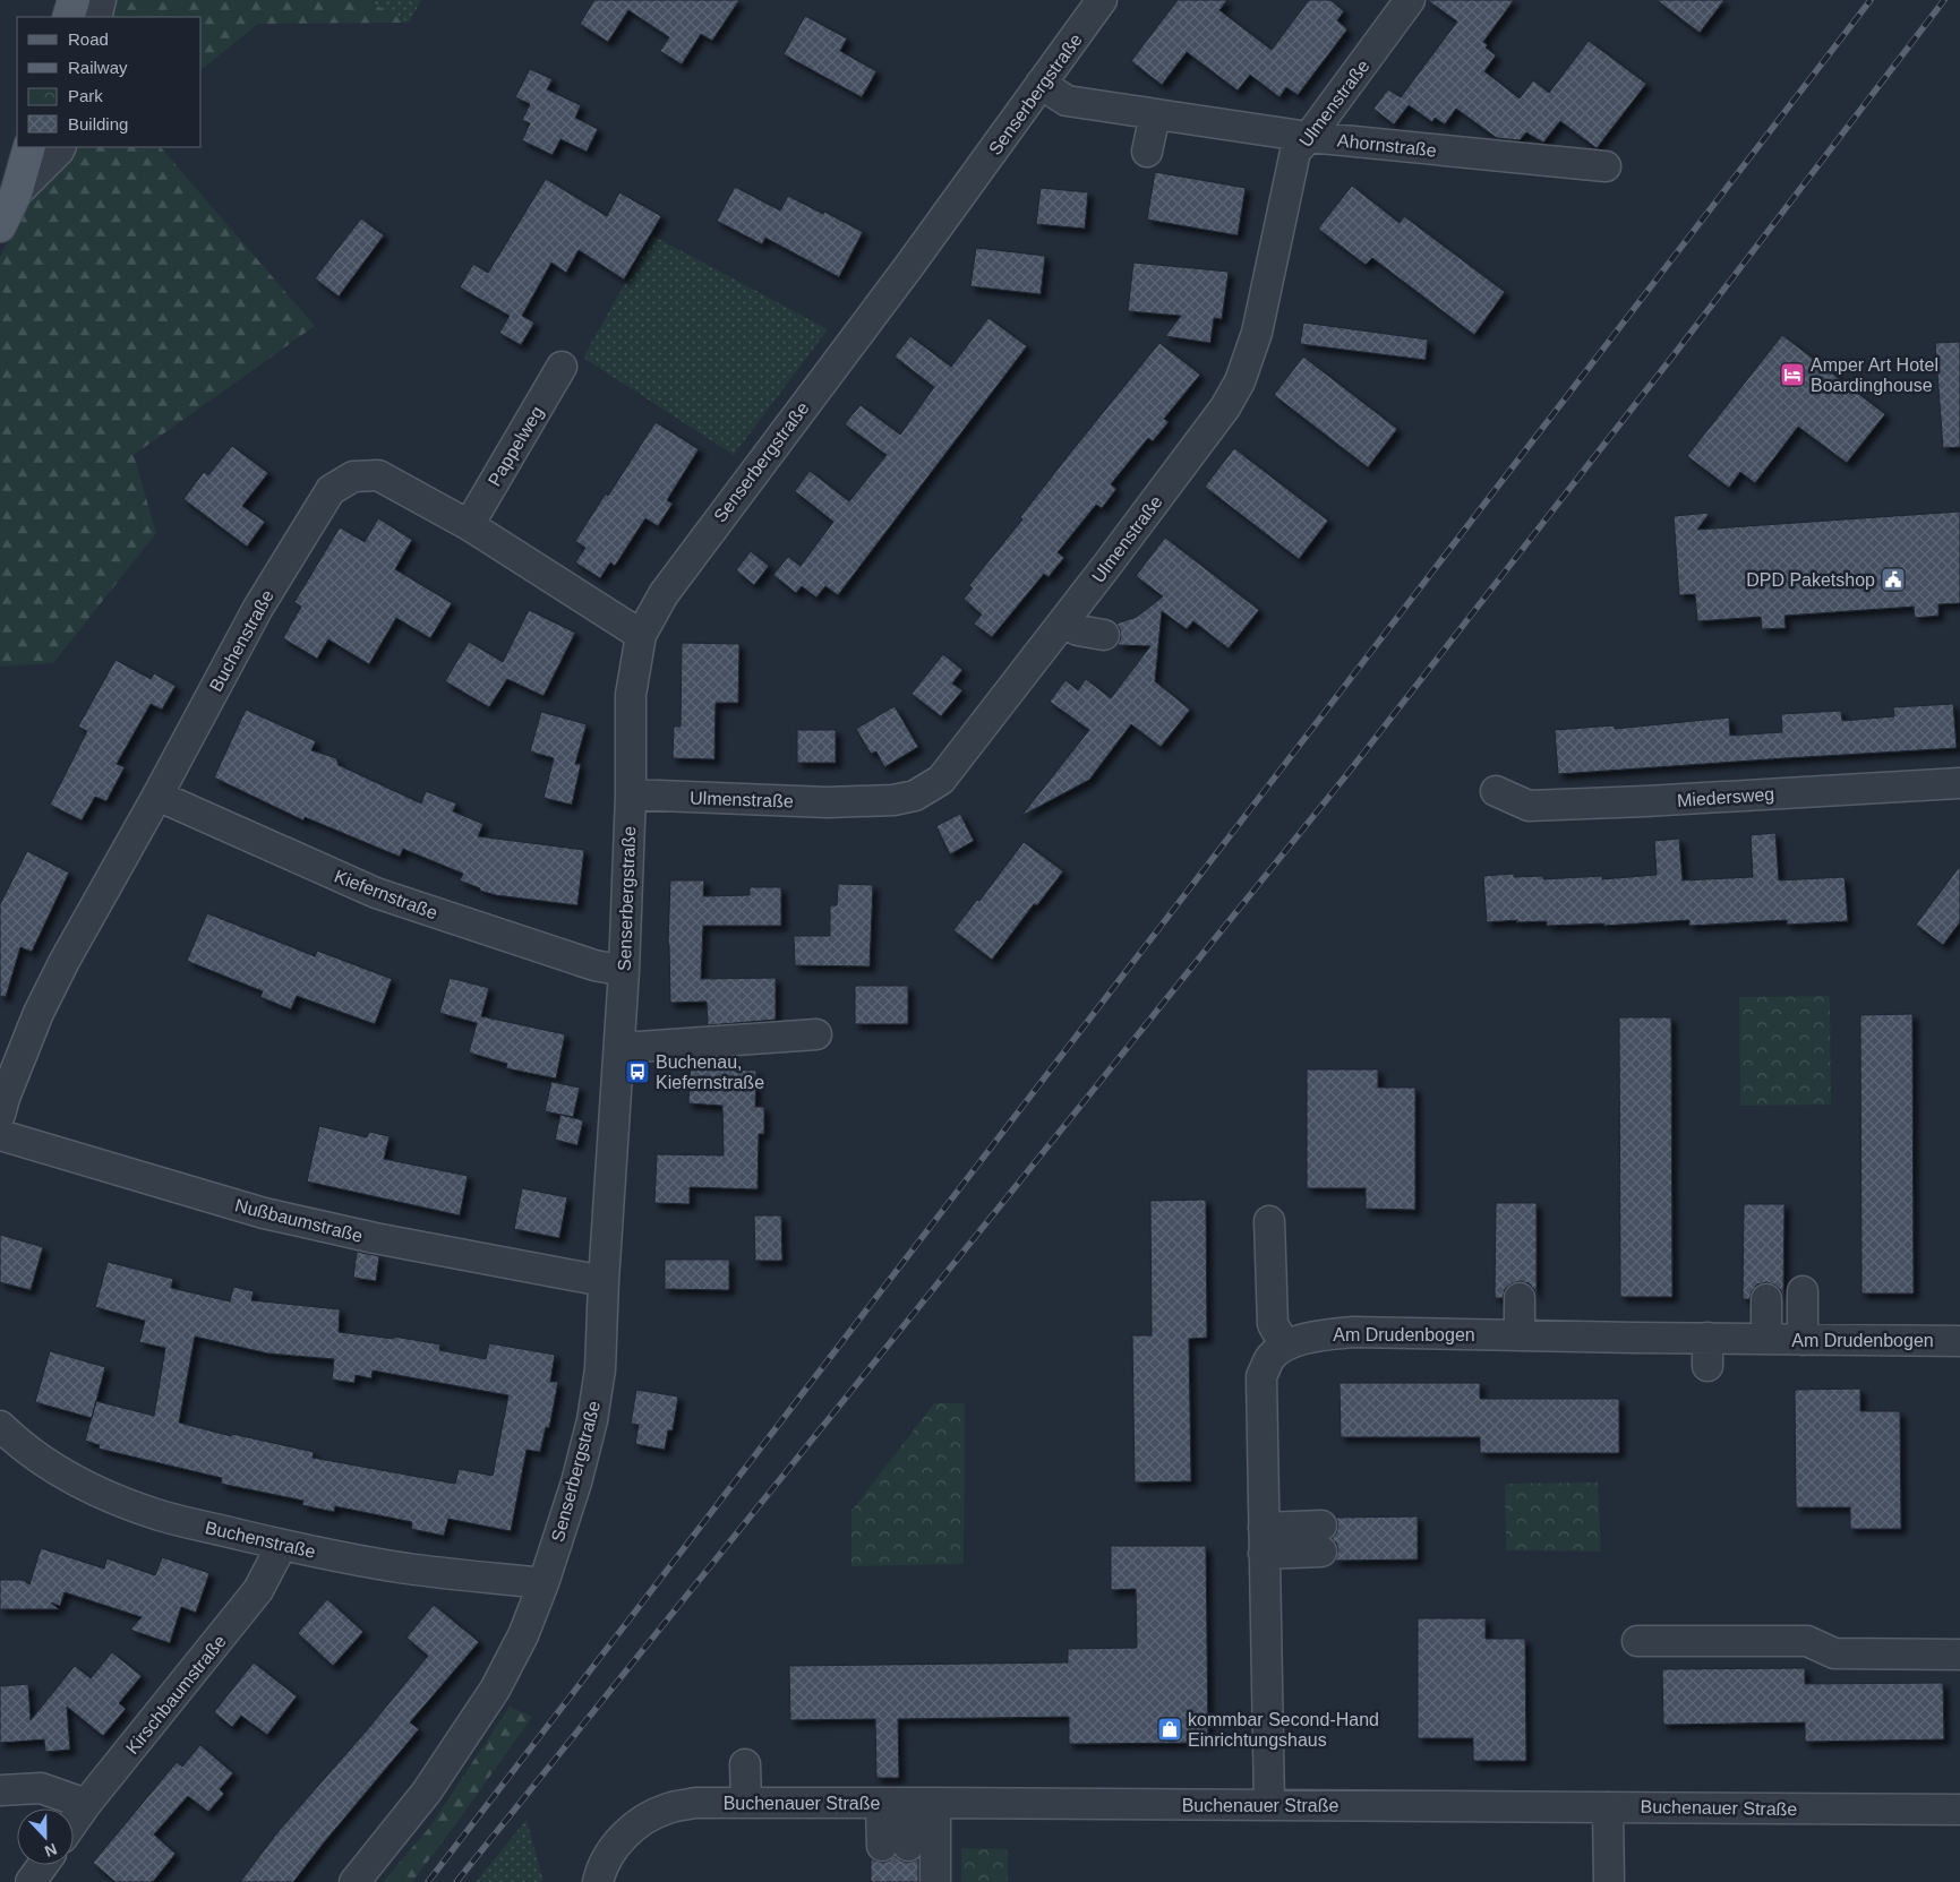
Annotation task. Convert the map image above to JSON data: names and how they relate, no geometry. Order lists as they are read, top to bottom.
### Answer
{
  "streets": {
    "street": [
      "Senserbergstraße",
      "Ulmenstraße",
      "Ahornstraße",
      "Pappelweg",
      "Buchenstraße",
      "Miedersweg",
      "Kiefernstraße",
      "Nußbaumstraße",
      "Am Drudenbogen",
      "Kirschbaumstraße",
      "Buchenauer Straße"
    ]
  },
  "crossings": [
    ["Senserbergstraße", "Ulmenstraße"],
    ["Senserbergstraße", "Ahornstraße"],
    ["Senserbergstraße", "Buchenstraße"],
    ["Senserbergstraße", "Kiefernstraße"],
    ["Senserbergstraße", "Nußbaumstraße"],
    ["Ulmenstraße", "Ahornstraße"],
    ["Pappelweg", "Buchenstraße"],
    ["Buchenstraße", "Kiefernstraße"],
    ["Buchenstraße", "Kirschbaumstraße"],
    ["Am Drudenbogen", "Buchenauer Straße"]
  ],
  "places": {
    "hotel": ["Amper Art Hotel Boardinghouse"],
    "public building": ["DPD Paketshop"],
    "bus stop": ["Buchenau, Kiefernstraße"],
    "shop": ["kommbar Second-Hand Einrichtungshaus"]
  },
  "legend": [
    "Road",
    "Railway",
    "Park",
    "Building"
  ],
  "north": "bottom"
}
